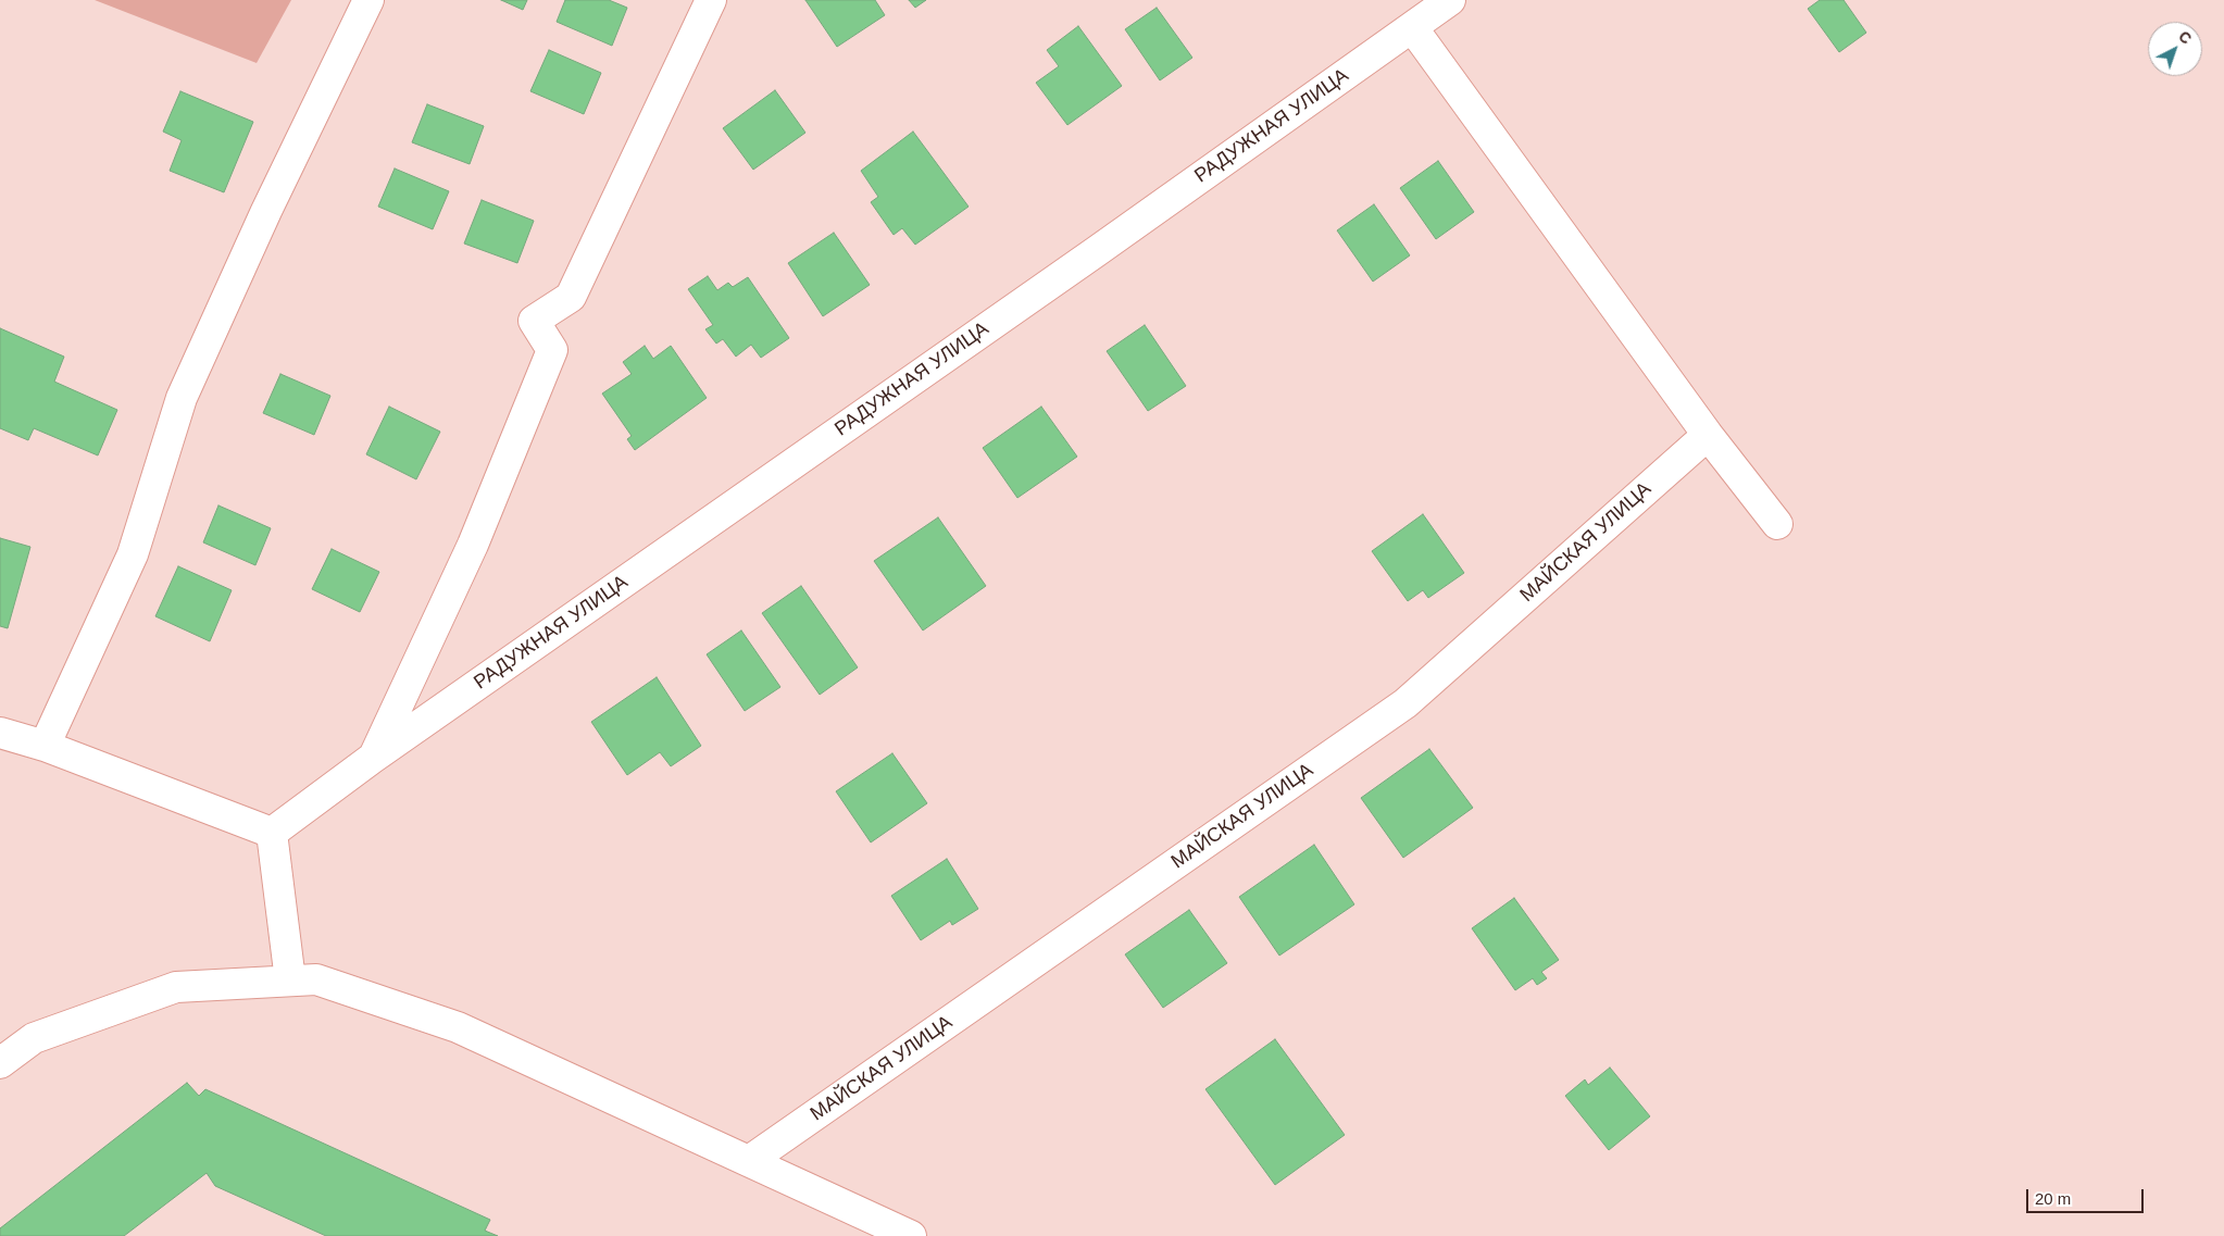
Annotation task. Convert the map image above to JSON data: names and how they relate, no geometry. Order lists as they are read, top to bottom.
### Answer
{
  "streets": {
    "street": ["РАДУЖНАЯ УЛИЦА", "МАЙСКАЯ УЛИЦА"]
  },
  "scale_bar": "20 m",
  "north": "top right"
}
